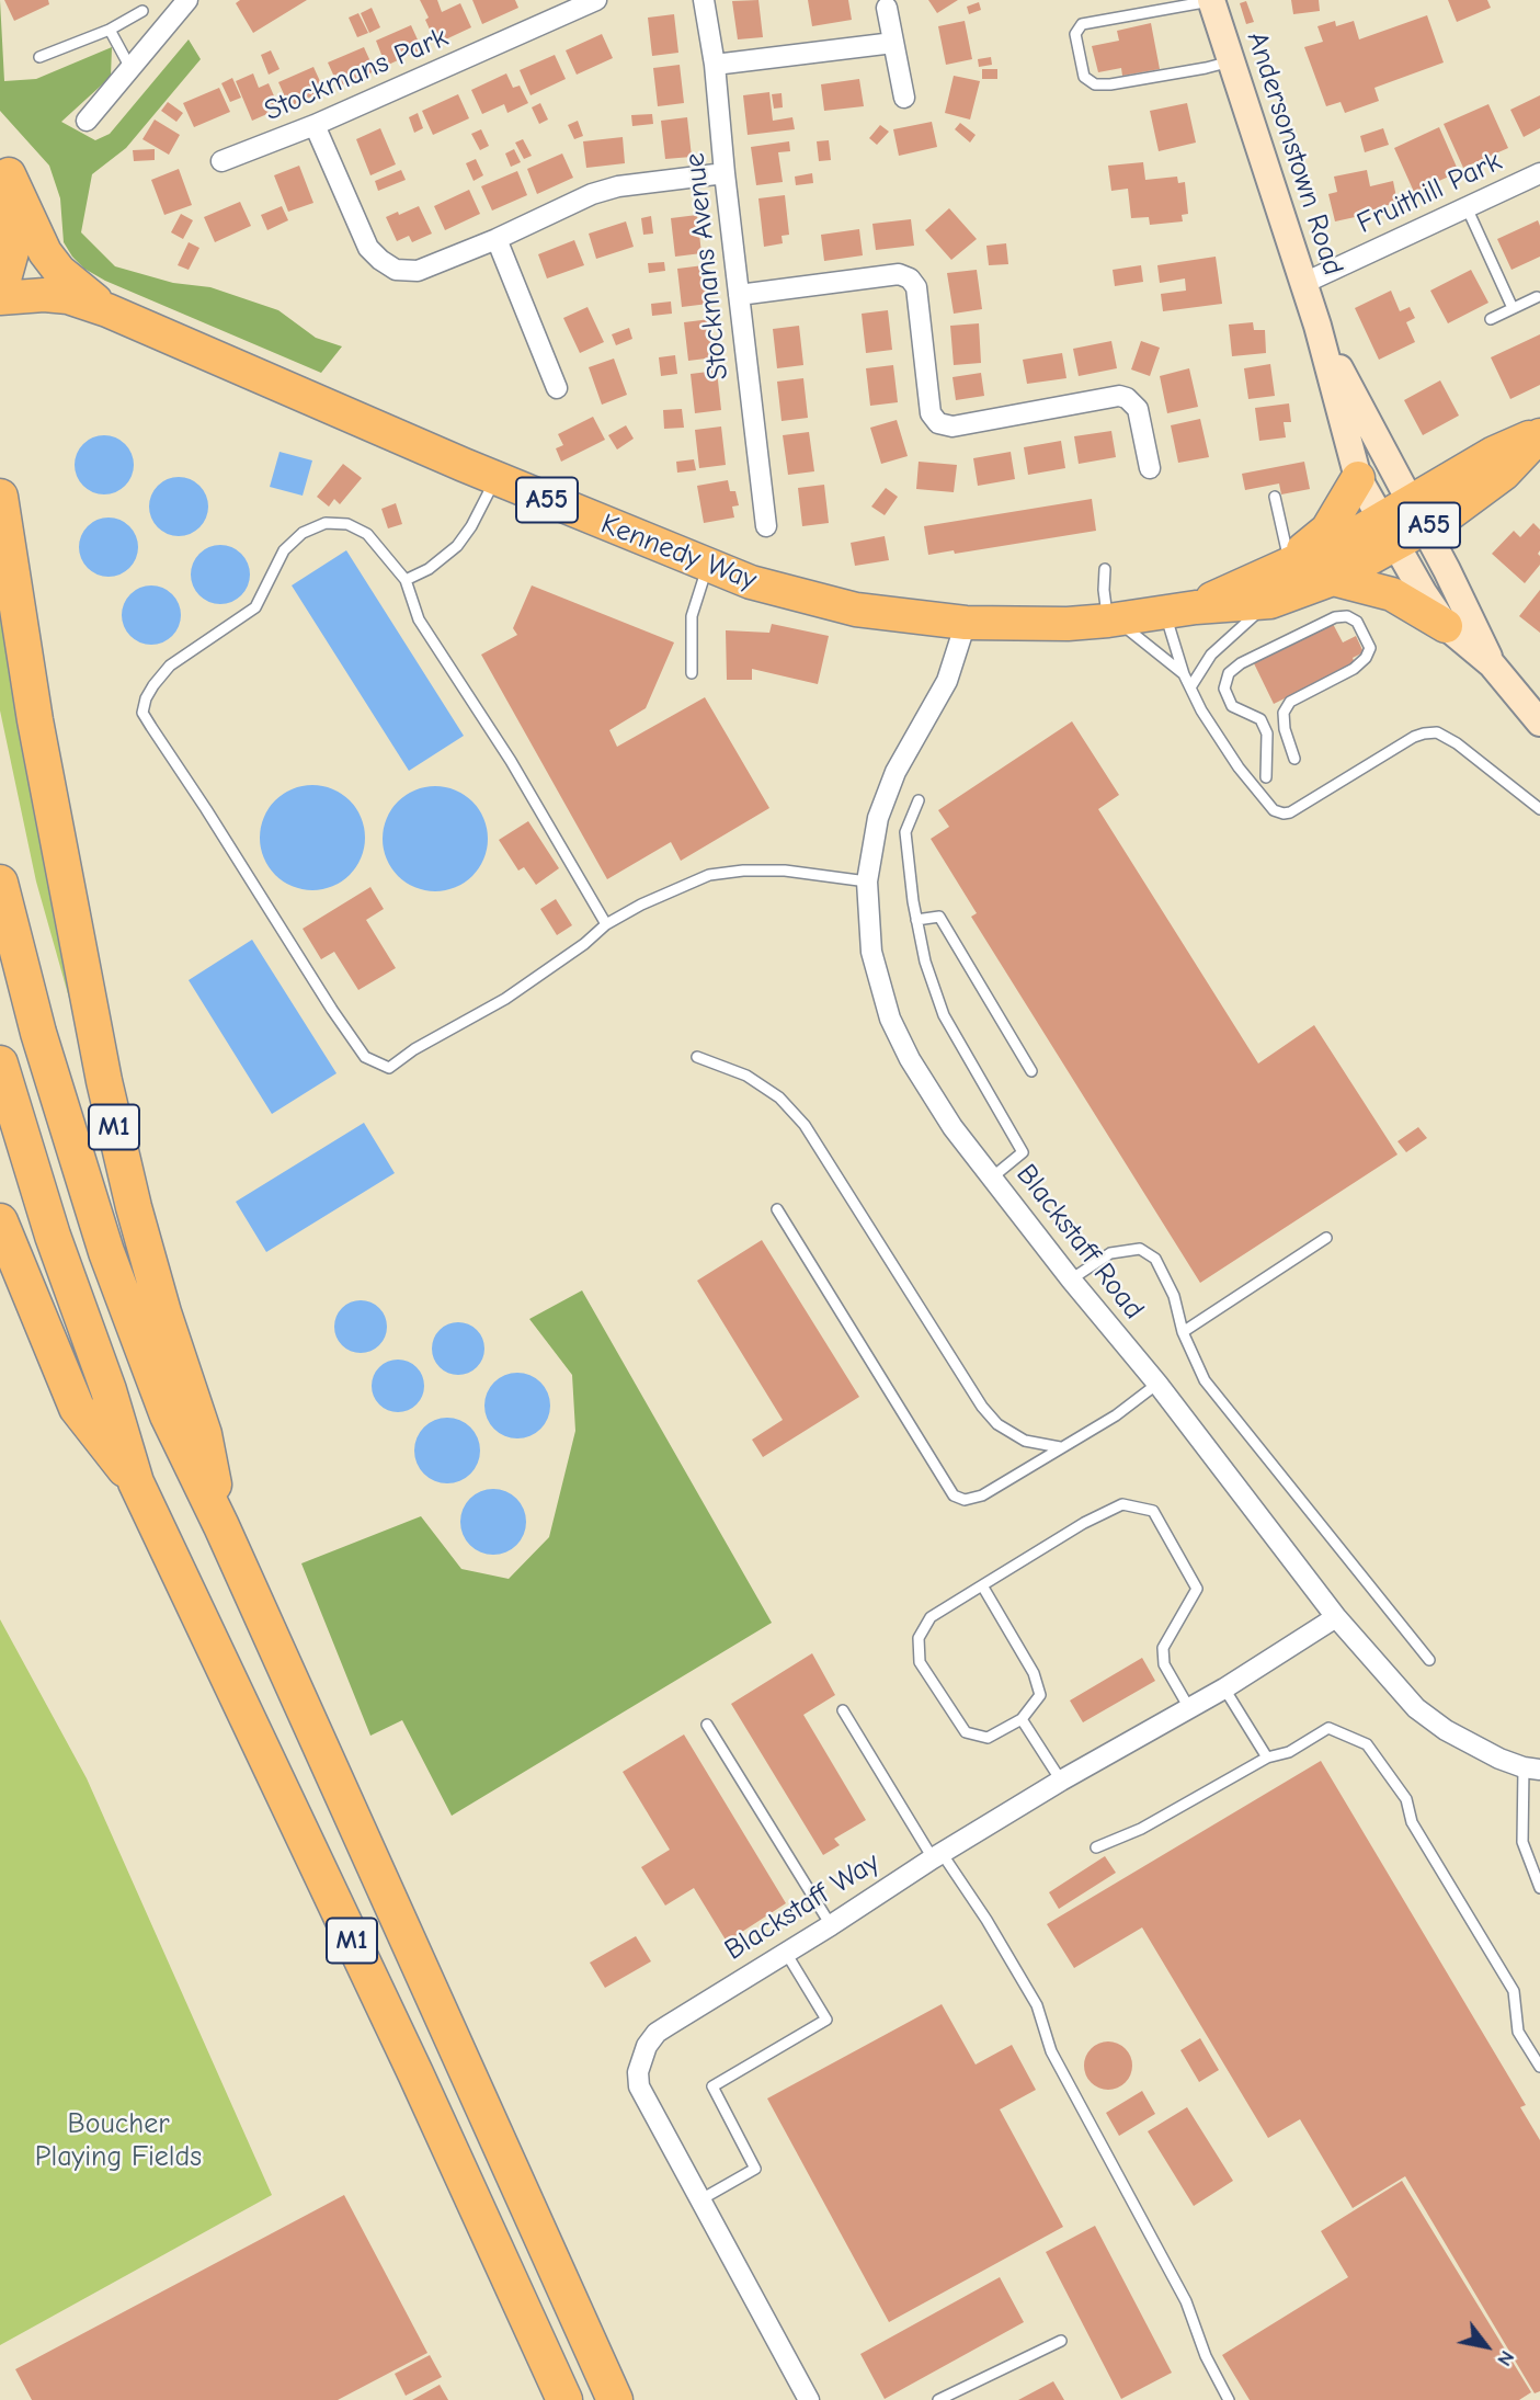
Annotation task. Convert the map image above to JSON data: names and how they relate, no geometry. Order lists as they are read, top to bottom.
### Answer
{
  "streets": {
    "highway": ["A55", "Kennedy Way", "M1"],
    "main road": ["Andersonstown Road"],
    "street": [
      "Stockmans Park",
      "Fruithill Park",
      "Stockmans Avenue",
      "Blackstaff Road",
      "Blackstaff Way"
    ]
  },
  "crossings": [
    ["Andersonstown Road", "Fruithill Park"],
    ["Andersonstown Road", "Kennedy Way"],
    ["A55", "Kennedy Way"],
    ["Kennedy Way", "Blackstaff Road"],
    ["Blackstaff Road", "Blackstaff Way"]
  ],
  "parks": ["Boucher Playing Fields"],
  "north": "bottom right"
}
